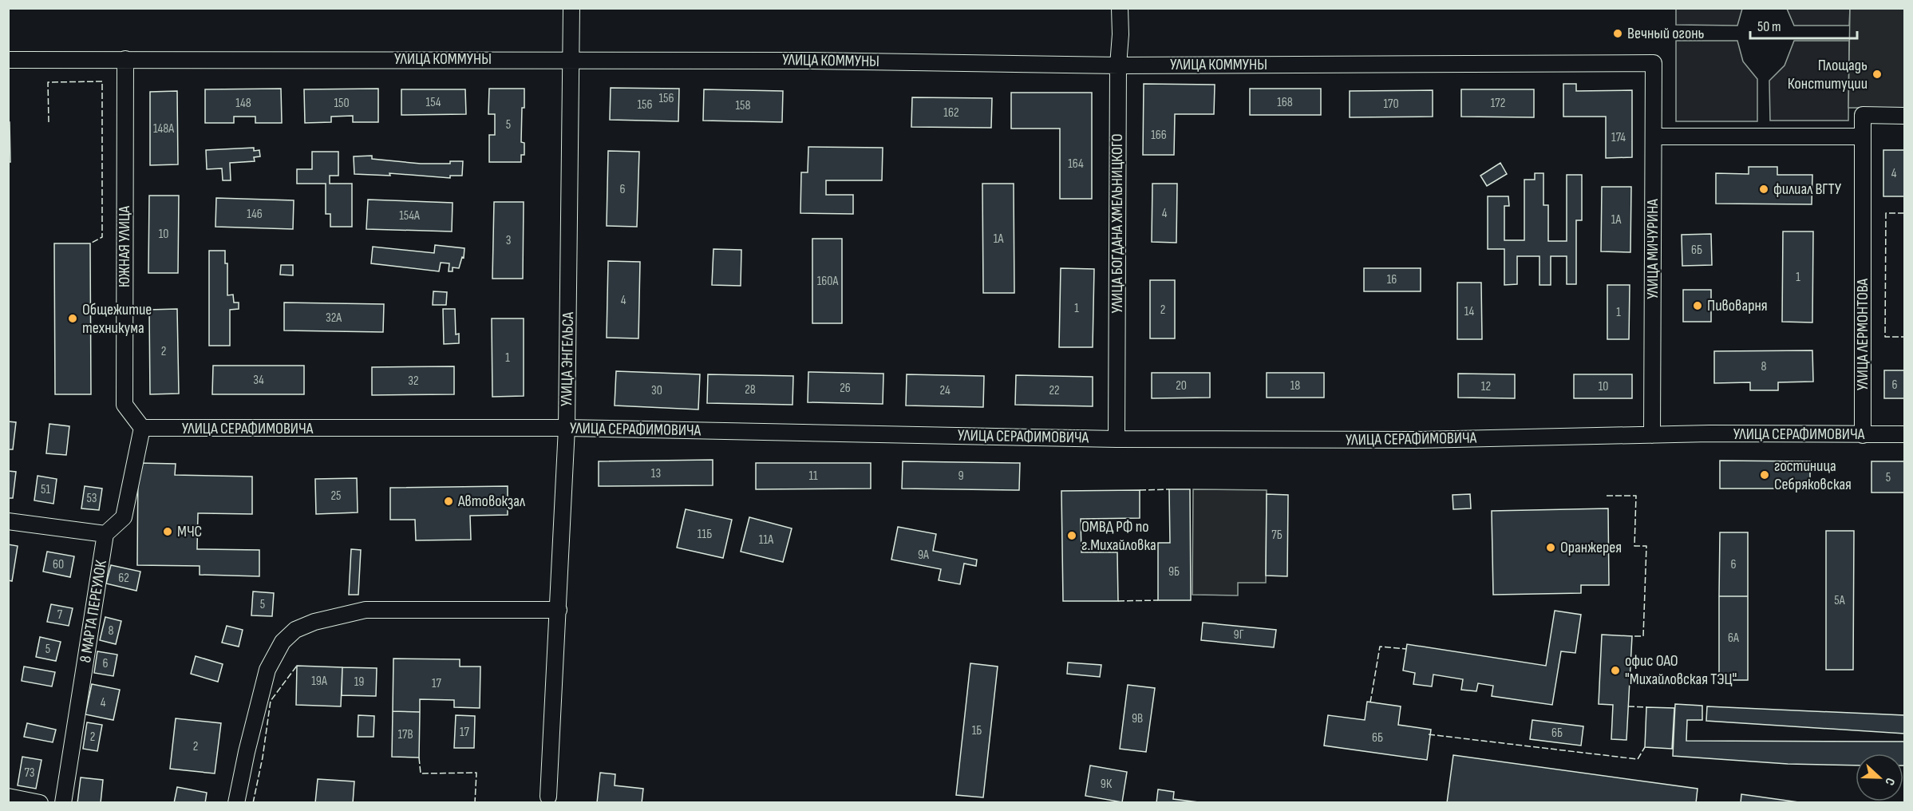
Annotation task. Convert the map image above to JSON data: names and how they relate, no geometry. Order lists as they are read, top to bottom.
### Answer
{
  "streets": {
    "street": [
      "УЛИЦА КОММУНЫ",
      "УЛИЦА БОГДАНА ХМЕЛЬНИЦКОГО",
      "ЮЖНАЯ УЛИЦА",
      "УЛИЦА МИЧУРИНА",
      "УЛИЦА ЛЕРМОНТОВА",
      "УЛИЦА ЭНГЕЛЬСА",
      "УЛИЦА СЕРАФИМОВИЧА",
      "8 МАРТА ПЕРЕУЛОК"
    ]
  },
  "crossings": [
    ["УЛИЦА КОММУНЫ", "УЛИЦА БОГДАНА ХМЕЛЬНИЦКОГО"],
    ["УЛИЦА КОММУНЫ", "ЮЖНАЯ УЛИЦА"],
    ["УЛИЦА КОММУНЫ", "УЛИЦА МИЧУРИНА"],
    ["УЛИЦА КОММУНЫ", "УЛИЦА ЭНГЕЛЬСА"],
    ["УЛИЦА БОГДАНА ХМЕЛЬНИЦКОГО", "УЛИЦА СЕРАФИМОВИЧА"],
    ["ЮЖНАЯ УЛИЦА", "УЛИЦА СЕРАФИМОВИЧА"],
    ["УЛИЦА МИЧУРИНА", "УЛИЦА СЕРАФИМОВИЧА"],
    ["УЛИЦА ЛЕРМОНТОВА", "УЛИЦА СЕРАФИМОВИЧА"],
    ["УЛИЦА ЭНГЕЛЬСА", "УЛИЦА СЕРАФИМОВИЧА"]
  ],
  "places": [
    "Вечный огонь",
    "Площадь Конституции",
    "филиал ВГТУ",
    "Пивоварня",
    "Общежитие техникума",
    "гостиница Себряковская",
    "Автовокзал",
    "МЧС",
    "ОМВД РФ по г.Михайловка",
    "Оранжерея",
    "офис ОАО \"Михайловская ТЭЦ\""
  ],
  "house_numbers": [
    "156",
    "154",
    "168",
    "148",
    "150",
    "172",
    "170",
    "156",
    "158",
    "162",
    "5",
    "148А",
    "166",
    "174",
    "164",
    "4",
    "6",
    "4",
    "146",
    "154А",
    "1А",
    "10",
    "1А",
    "3",
    "6Б",
    "1",
    "16",
    "160А",
    "4",
    "1",
    "2",
    "14",
    "1",
    "32А",
    "2",
    "1",
    "8",
    "34",
    "32",
    "6",
    "20",
    "18",
    "12",
    "10",
    "26",
    "28",
    "30",
    "24",
    "22",
    "13",
    "11",
    "9",
    "5",
    "51",
    "25",
    "53",
    "11Б",
    "7Б",
    "11А",
    "9А",
    "60",
    "6",
    "9Б",
    "62",
    "5А",
    "5",
    "7",
    "8",
    "9Г",
    "6А",
    "5",
    "6",
    "19А",
    "19",
    "17",
    "4",
    "9В",
    "1Б",
    "17",
    "6Б",
    "17В",
    "2",
    "6Б",
    "2",
    "73",
    "9К"
  ],
  "scale_bar": "50 m",
  "north": "right"
}
